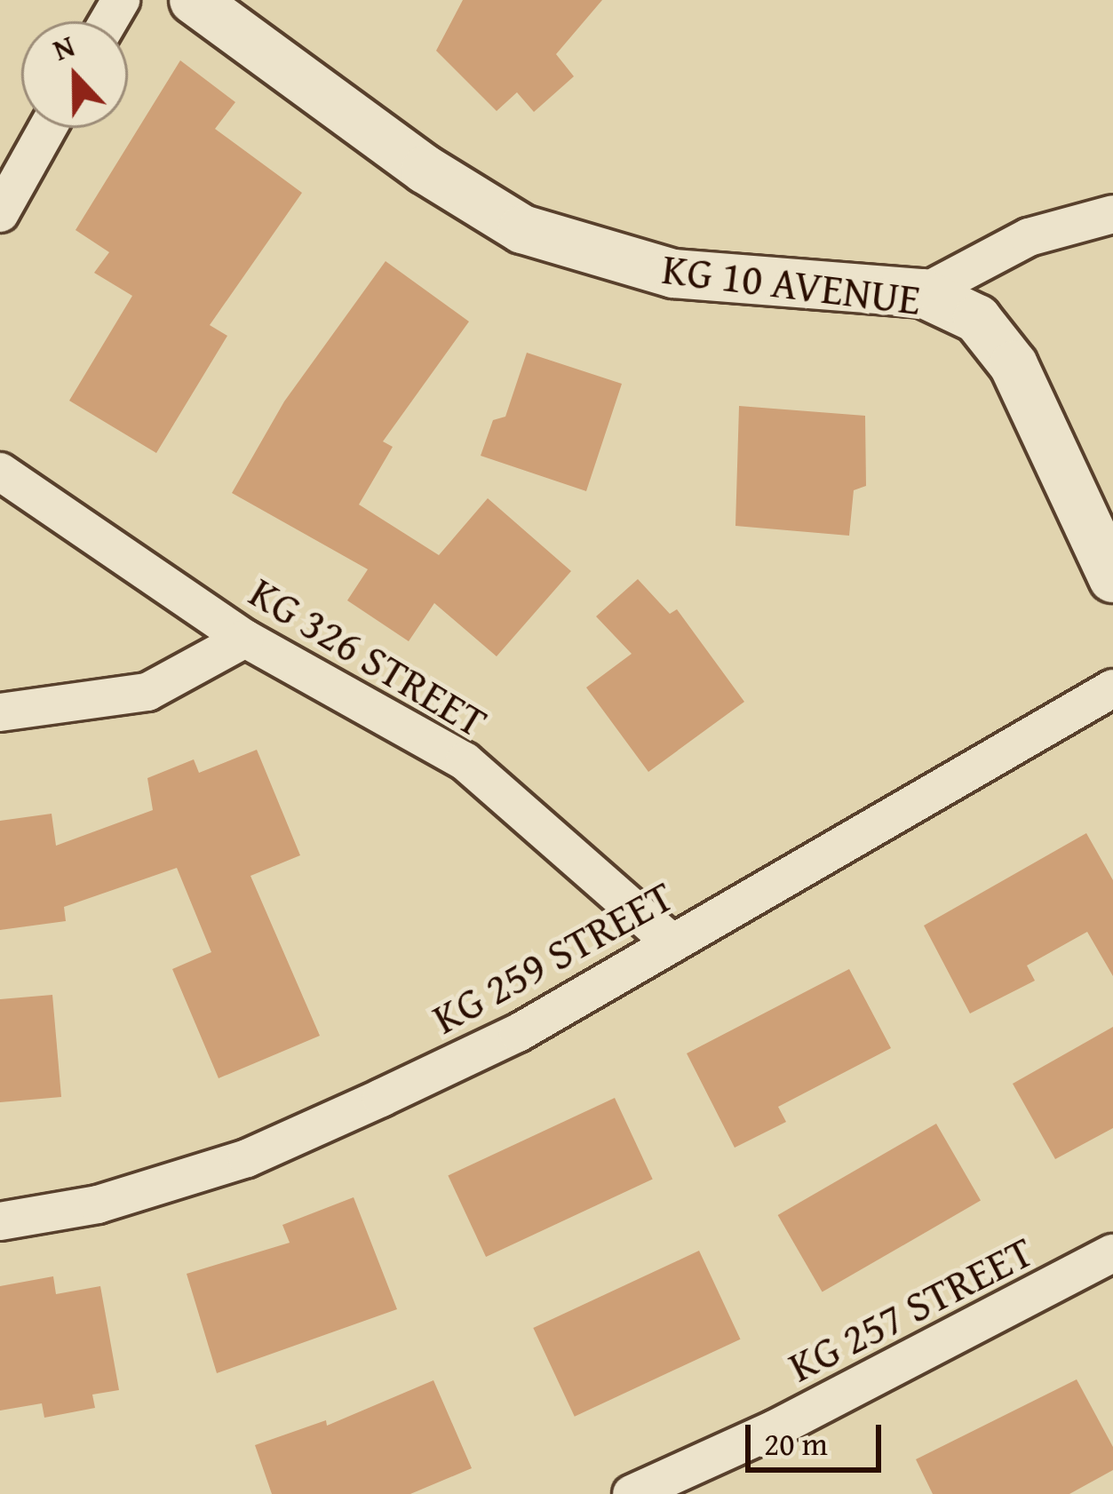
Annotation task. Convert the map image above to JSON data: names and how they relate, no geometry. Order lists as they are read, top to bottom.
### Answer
{
  "streets": {
    "street": [
      "KG 10 AVENUE",
      "KG 326 STREET",
      "KG 259 STREET",
      "KG 257 STREET"
    ]
  },
  "crossings": [
    ["KG 326 STREET", "KG 259 STREET"]
  ],
  "scale_bar": "20 m",
  "north": "top"
}
